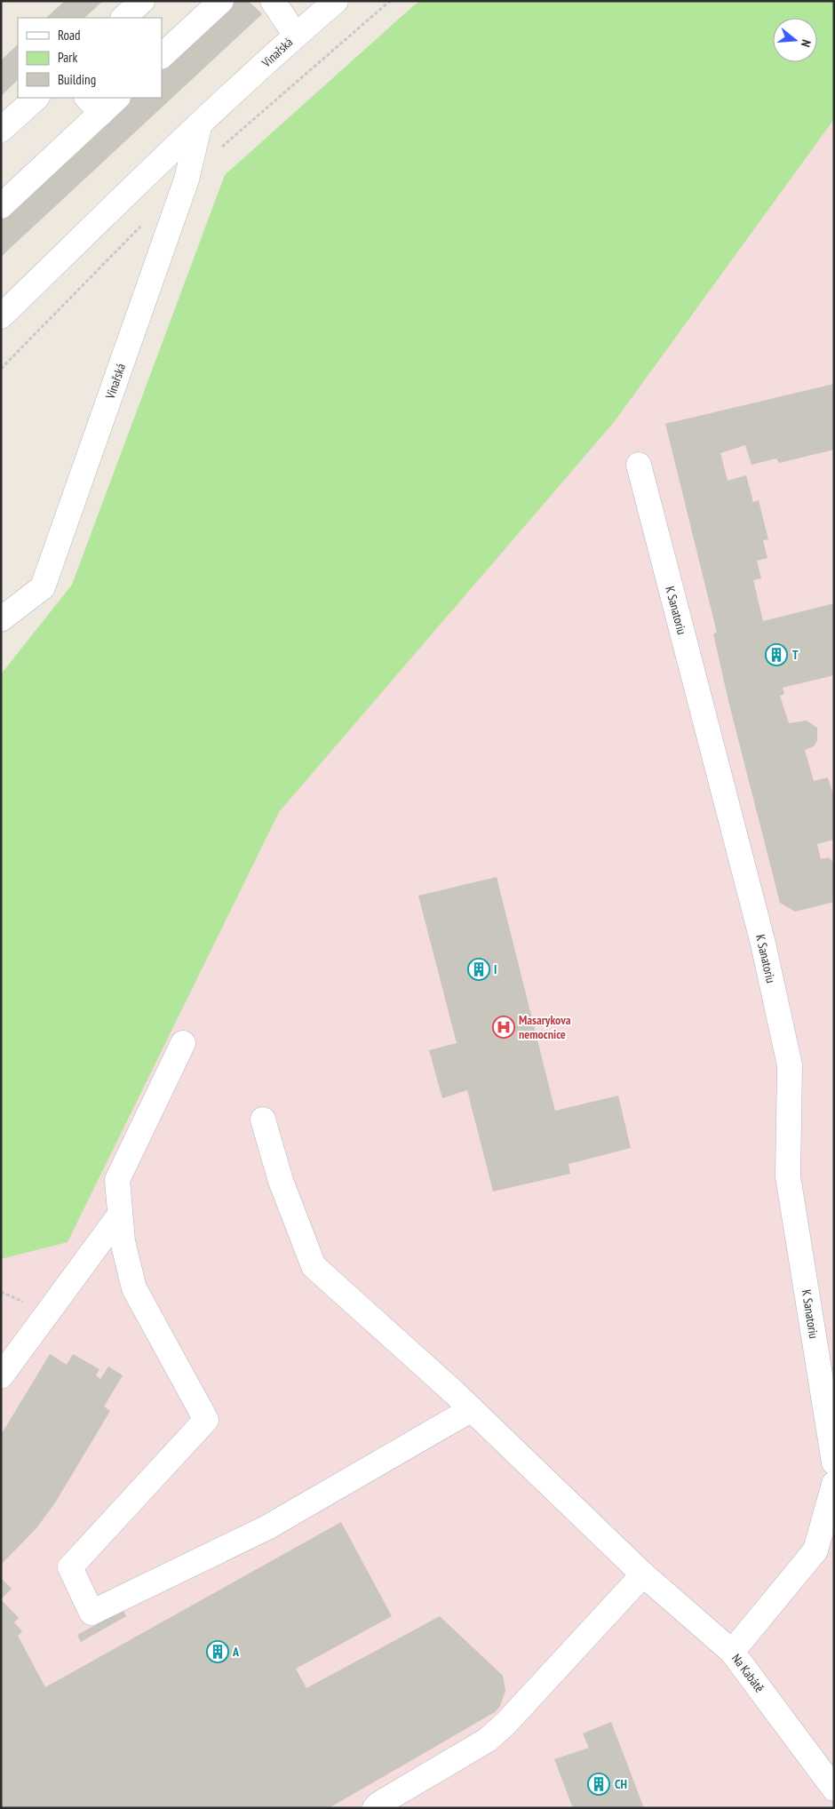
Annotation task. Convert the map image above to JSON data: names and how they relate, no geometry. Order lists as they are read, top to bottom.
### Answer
{
  "streets": {
    "street": ["Vinařská", "K Sanatoriu", "Na Kabátě"]
  },
  "places": {
    "building": [
      "T",
      "I",
      "A",
      "CH"
    ],
    "hospital": ["Masarykova nemocnice"]
  },
  "legend": ["Road", "Park", "Building"],
  "north": "right"
}
